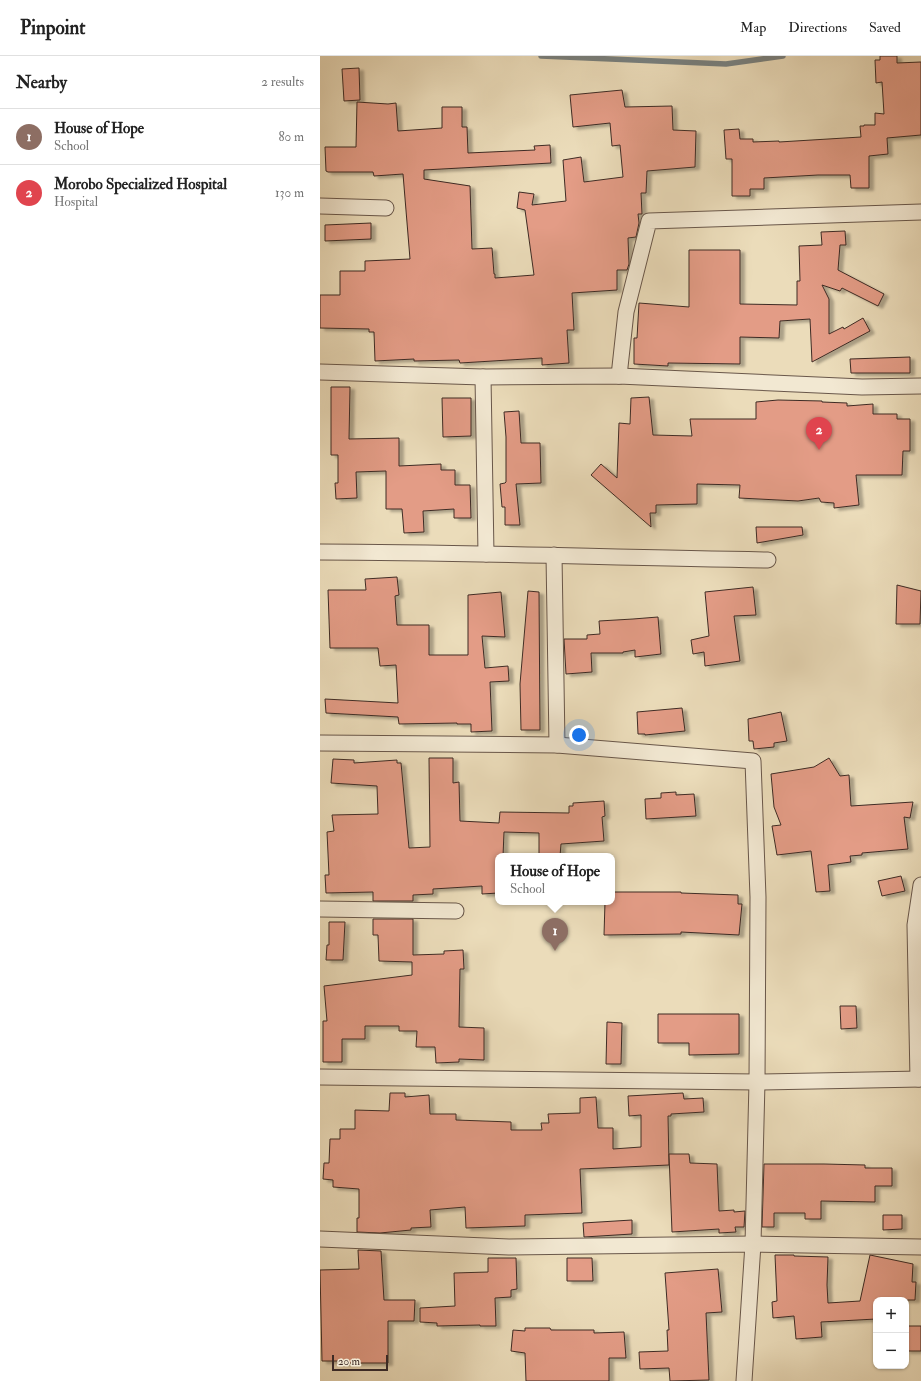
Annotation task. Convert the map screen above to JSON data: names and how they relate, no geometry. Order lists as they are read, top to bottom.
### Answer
{
  "scale_bar": "20 m",
  "page": {
    "header": "Pinpoint",
    "nav": ["Map", "Directions", "Saved"],
    "heading": ["Nearby", "2 results"],
    "list": [
      {
        "mark": "1",
        "name": "House of Hope",
        "note": "School",
        "value": "80 m"
      },
      {
        "mark": "2",
        "name": "Morobo Specialized Hospital",
        "note": "Hospital",
        "value": "130 m"
      }
    ],
    "pins": ["2", "1"],
    "popup": ["House of Hope", "School"],
    "map_buttons": ["+", "−"],
    "scale": "20 m"
  }
}
